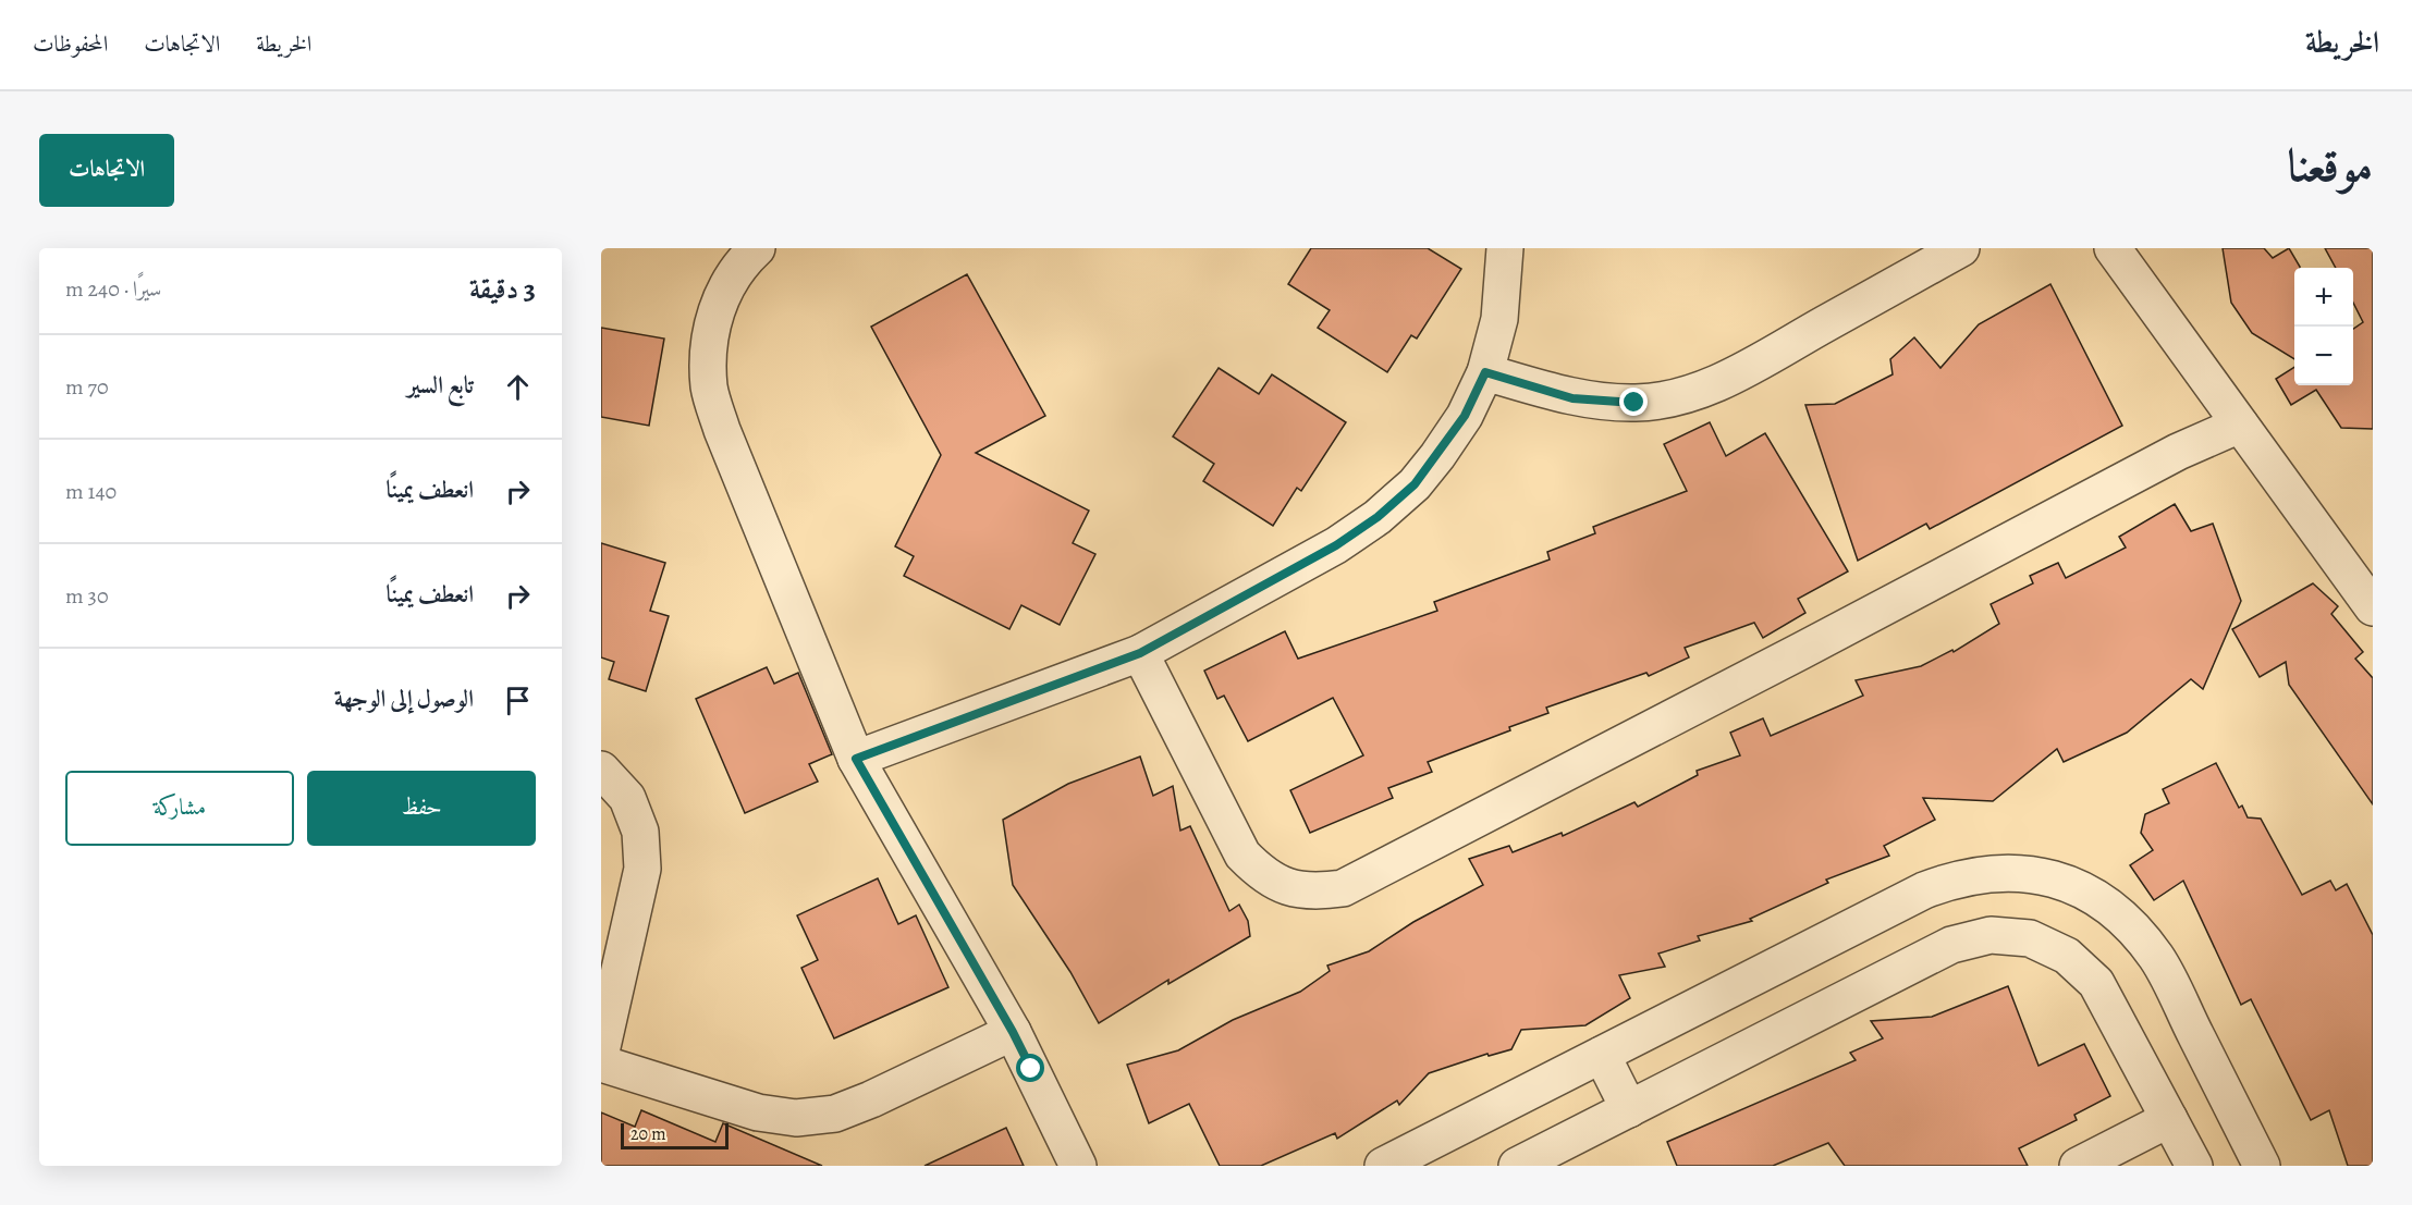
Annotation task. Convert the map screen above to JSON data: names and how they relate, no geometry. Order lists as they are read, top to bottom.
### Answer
{
  "scale_bar": "20 m",
  "page": {
    "header": "الخريطة",
    "nav": ["الخريطة", "الاتجاهات", "المحفوظات"],
    "title": "موقعنا",
    "buttons": [
      "الاتجاهات",
      ["حفظ", "مشاركة"]
    ],
    "heading": ["3 دقيقة", "سيرًا · 240 m"],
    "map_buttons": ["+", "−"],
    "list": [
      ["تابع السير", "70 m"],
      ["انعطف يمينًا", "140 m"],
      ["انعطف يمينًا", "30 m"],
      "الوصول إلى الوجهة"
    ],
    "scale": "20 m"
  }
}
